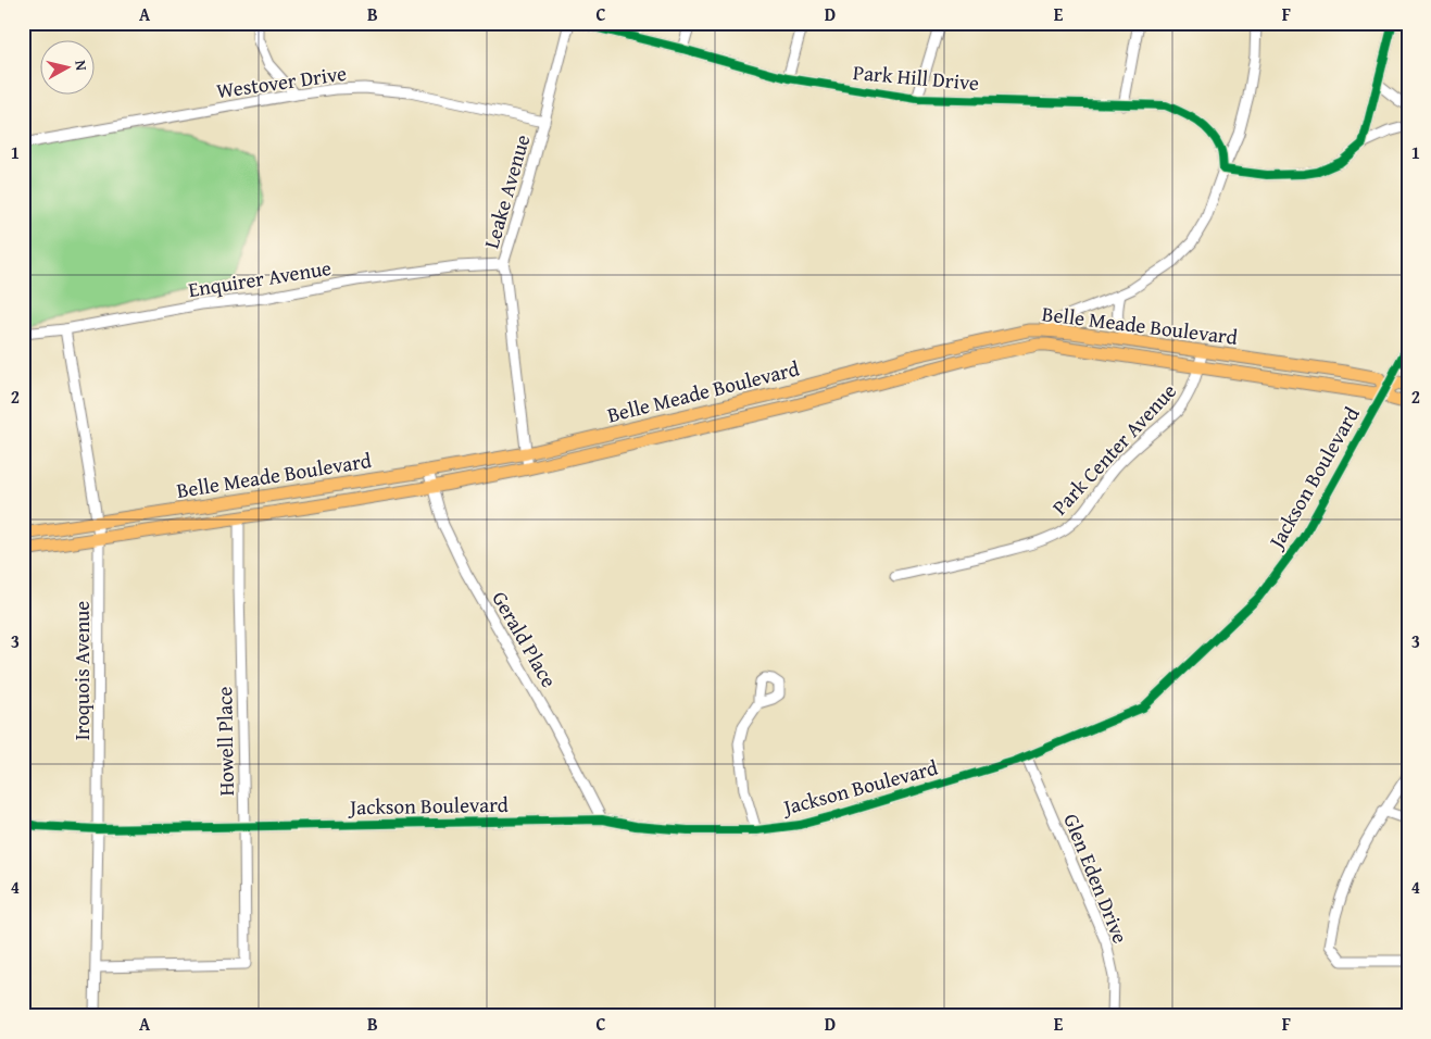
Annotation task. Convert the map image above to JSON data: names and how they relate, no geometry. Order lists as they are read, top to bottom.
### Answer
{
  "streets": {
    "main road": ["Belle Meade Boulevard"],
    "street": [
      "Park Hill Drive",
      "Westover Drive",
      "Leake Avenue",
      "Enquirer Avenue",
      "Park Center Avenue",
      "Jackson Boulevard",
      "Gerald Place",
      "Iroquois Avenue",
      "Howell Place",
      "Glen Eden Drive"
    ]
  },
  "crossings": [
    ["Westover Drive", "Leake Avenue"],
    ["Leake Avenue", "Enquirer Avenue"],
    ["Leake Avenue", "Belle Meade Boulevard"],
    ["Enquirer Avenue", "Iroquois Avenue"],
    ["Belle Meade Boulevard", "Park Center Avenue"],
    ["Belle Meade Boulevard", "Jackson Boulevard"],
    ["Belle Meade Boulevard", "Gerald Place"],
    ["Belle Meade Boulevard", "Iroquois Avenue"],
    ["Belle Meade Boulevard", "Howell Place"],
    ["Jackson Boulevard", "Gerald Place"],
    ["Jackson Boulevard", "Iroquois Avenue"],
    ["Jackson Boulevard", "Howell Place"],
    ["Jackson Boulevard", "Glen Eden Drive"],
    ["Iroquois Avenue", "Howell Place"]
  ],
  "north": "right",
  "grid": {
    "columns": [
      "A",
      "B",
      "C",
      "D",
      "E",
      "F"
    ],
    "rows": [
      "1",
      "2",
      "3",
      "4"
    ]
  }
}
